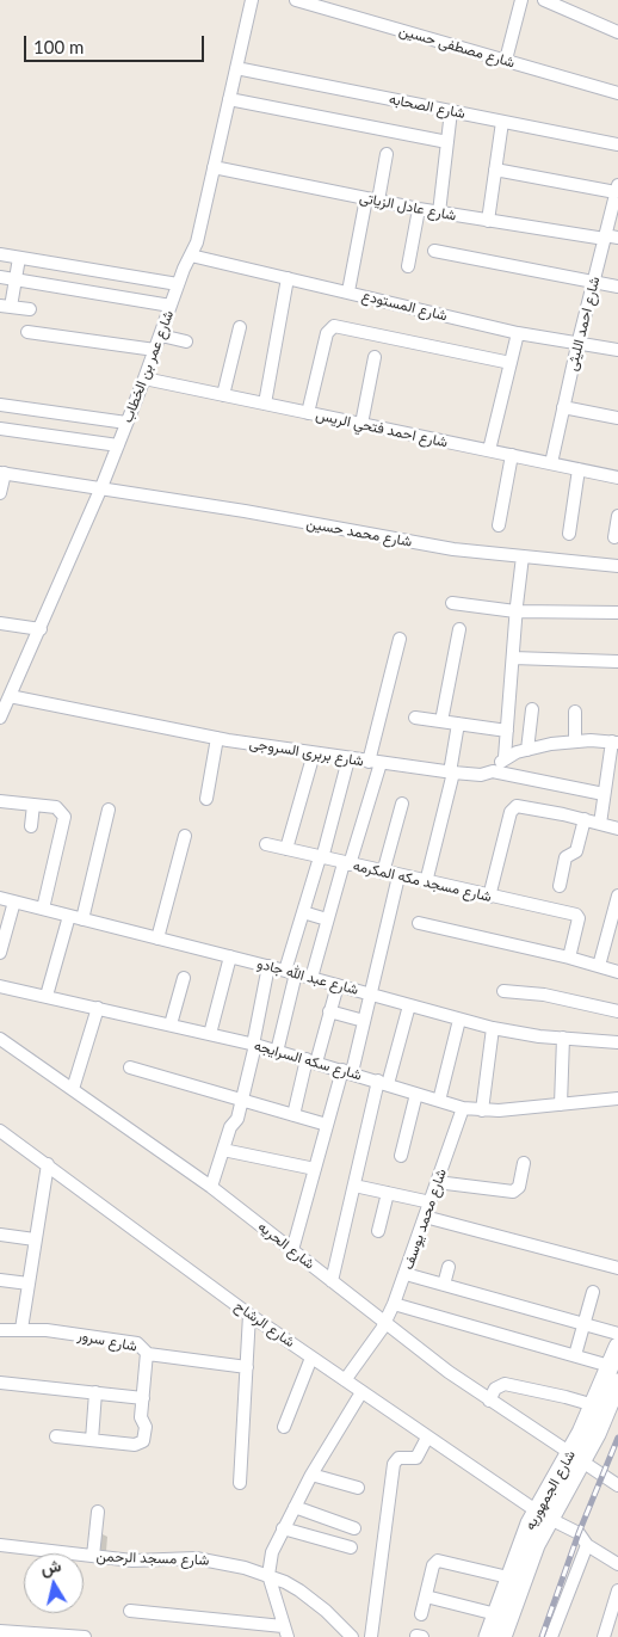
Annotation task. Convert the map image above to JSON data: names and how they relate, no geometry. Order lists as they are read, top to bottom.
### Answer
{
  "streets": {
    "main road": ["شارع الجمهوريه"],
    "street": [
      "شارع مصطفى حسين",
      "شارع الصحابه",
      "شارع عادل الزياتى",
      "شارع المستودع",
      "شارع احمد الليثى",
      "شارع عمر بن الخطاب",
      "شارع احمد فتحي الريس",
      "شارع محمد حسين",
      "شارع بربرى السروجى",
      "شارع مسجد مكه المكرمه",
      "شارع عبد الله جادو",
      "شارع سكه السرايجه",
      "شارع محمد يوسف",
      "شارع الحريه",
      "شارع الرشاح",
      "شارع سرور",
      "شارع مسجد الرحمن"
    ]
  },
  "crossings": [
    ["شارع الصحابه", "شارع عمر بن الخطاب"],
    ["شارع عادل الزياتى", "شارع احمد الليثى"],
    ["شارع عادل الزياتى", "شارع عمر بن الخطاب"],
    ["شارع المستودع", "شارع احمد الليثى"],
    ["شارع المستودع", "شارع عمر بن الخطاب"],
    ["شارع احمد الليثى", "شارع احمد فتحي الريس"],
    ["شارع عمر بن الخطاب", "شارع احمد فتحي الريس"],
    ["شارع عمر بن الخطاب", "شارع محمد حسين"],
    ["شارع عمر بن الخطاب", "شارع بربرى السروجى"],
    ["شارع سكه السرايجه", "شارع محمد يوسف"],
    ["شارع محمد يوسف", "شارع الحريه"],
    ["شارع محمد يوسف", "شارع الرشاح"],
    ["شارع الحريه", "شارع الجمهوريه"],
    ["شارع الرشاح", "شارع الجمهوريه"]
  ],
  "scale_bar": "100 m",
  "north": "top"
}
